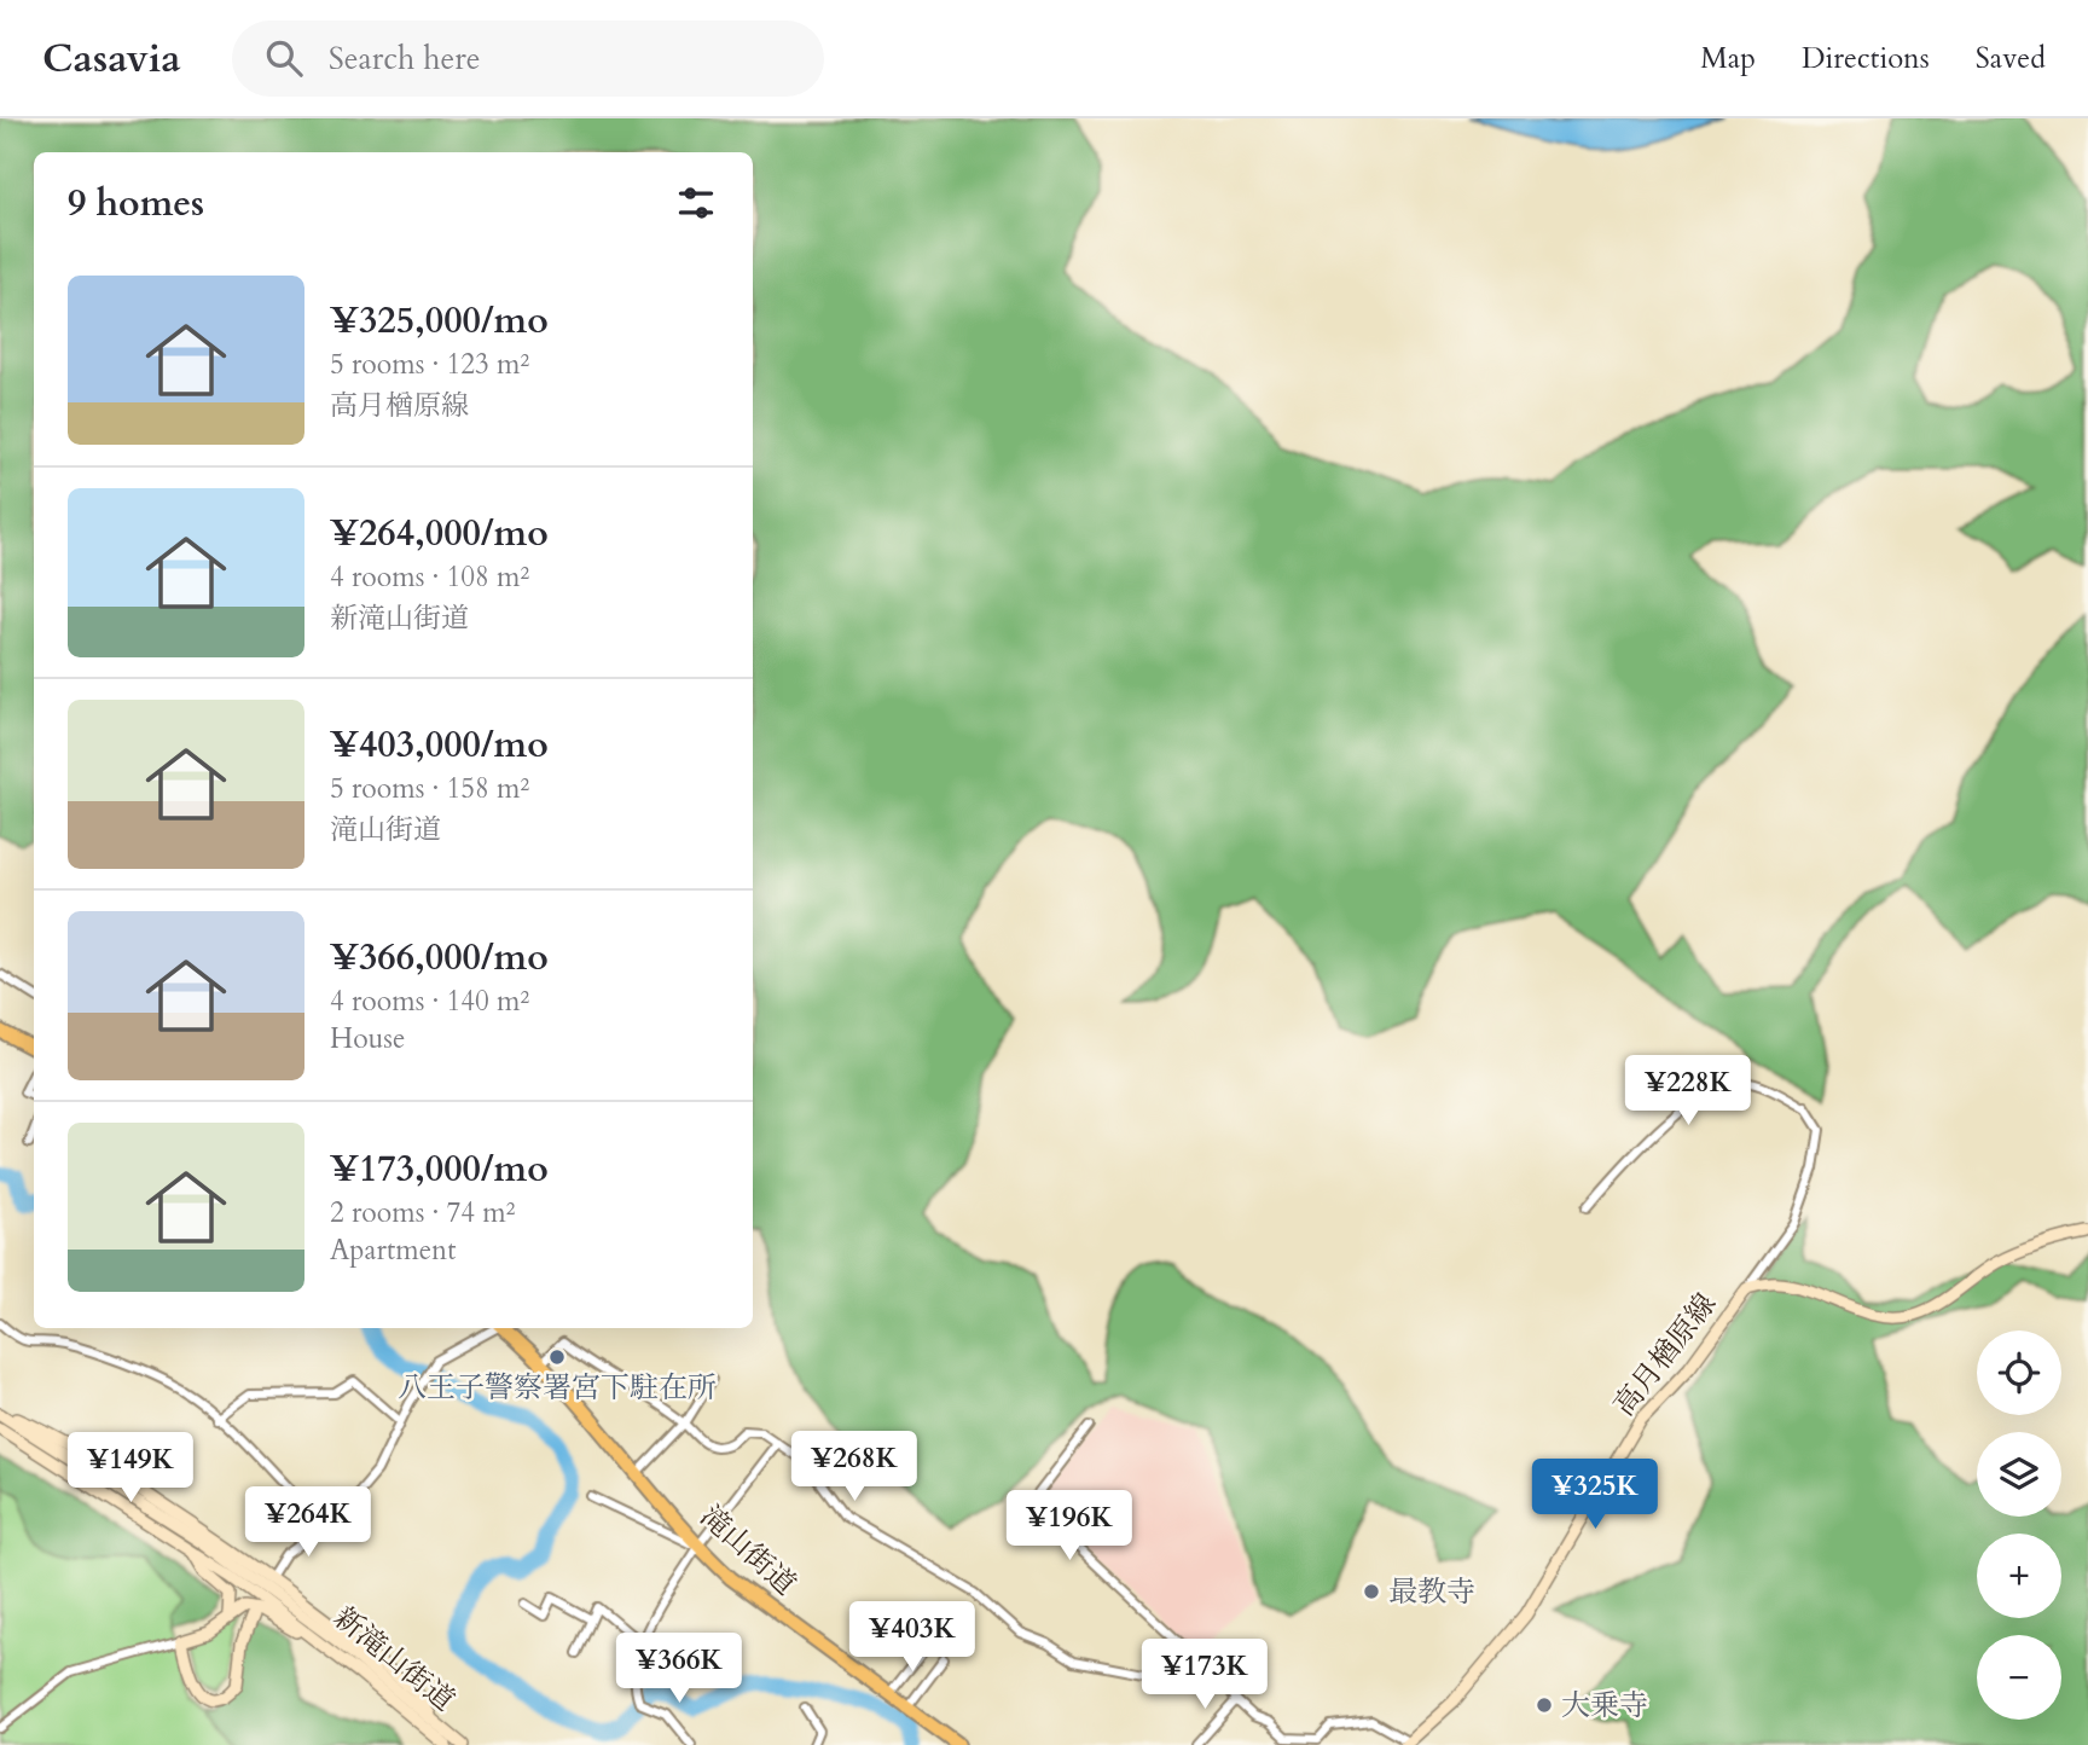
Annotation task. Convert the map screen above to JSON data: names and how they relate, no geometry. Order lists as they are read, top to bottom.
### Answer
{
  "streets": {
    "highway": ["滝山街道"],
    "main road": ["高月楢原線", "新滝山街道"]
  },
  "places": ["八王子警察署宮下駐在所", "最教寺", "大乗寺"],
  "page": {
    "header": "Casavia",
    "search": "Search here",
    "nav": ["Map", "Directions", "Saved"],
    "heading": "9 homes",
    "list": [
      {
        "name": "¥325,000/mo",
        "note": "5 rooms · 123 m² · 高月楢原線"
      },
      {
        "name": "¥264,000/mo",
        "note": "4 rooms · 108 m² · 新滝山街道"
      },
      {
        "name": "¥403,000/mo",
        "note": "5 rooms · 158 m² · 滝山街道"
      },
      {
        "name": "¥366,000/mo",
        "note": "4 rooms · 140 m² · House"
      },
      {
        "name": "¥173,000/mo",
        "note": "2 rooms · 74 m² · Apartment"
      }
    ],
    "price": [
      "¥228K",
      "¥268K",
      "¥149K",
      "¥325K",
      "¥264K",
      "¥196K",
      "¥403K",
      "¥366K",
      "¥173K"
    ],
    "map_buttons": ["+", "−"]
  }
}
